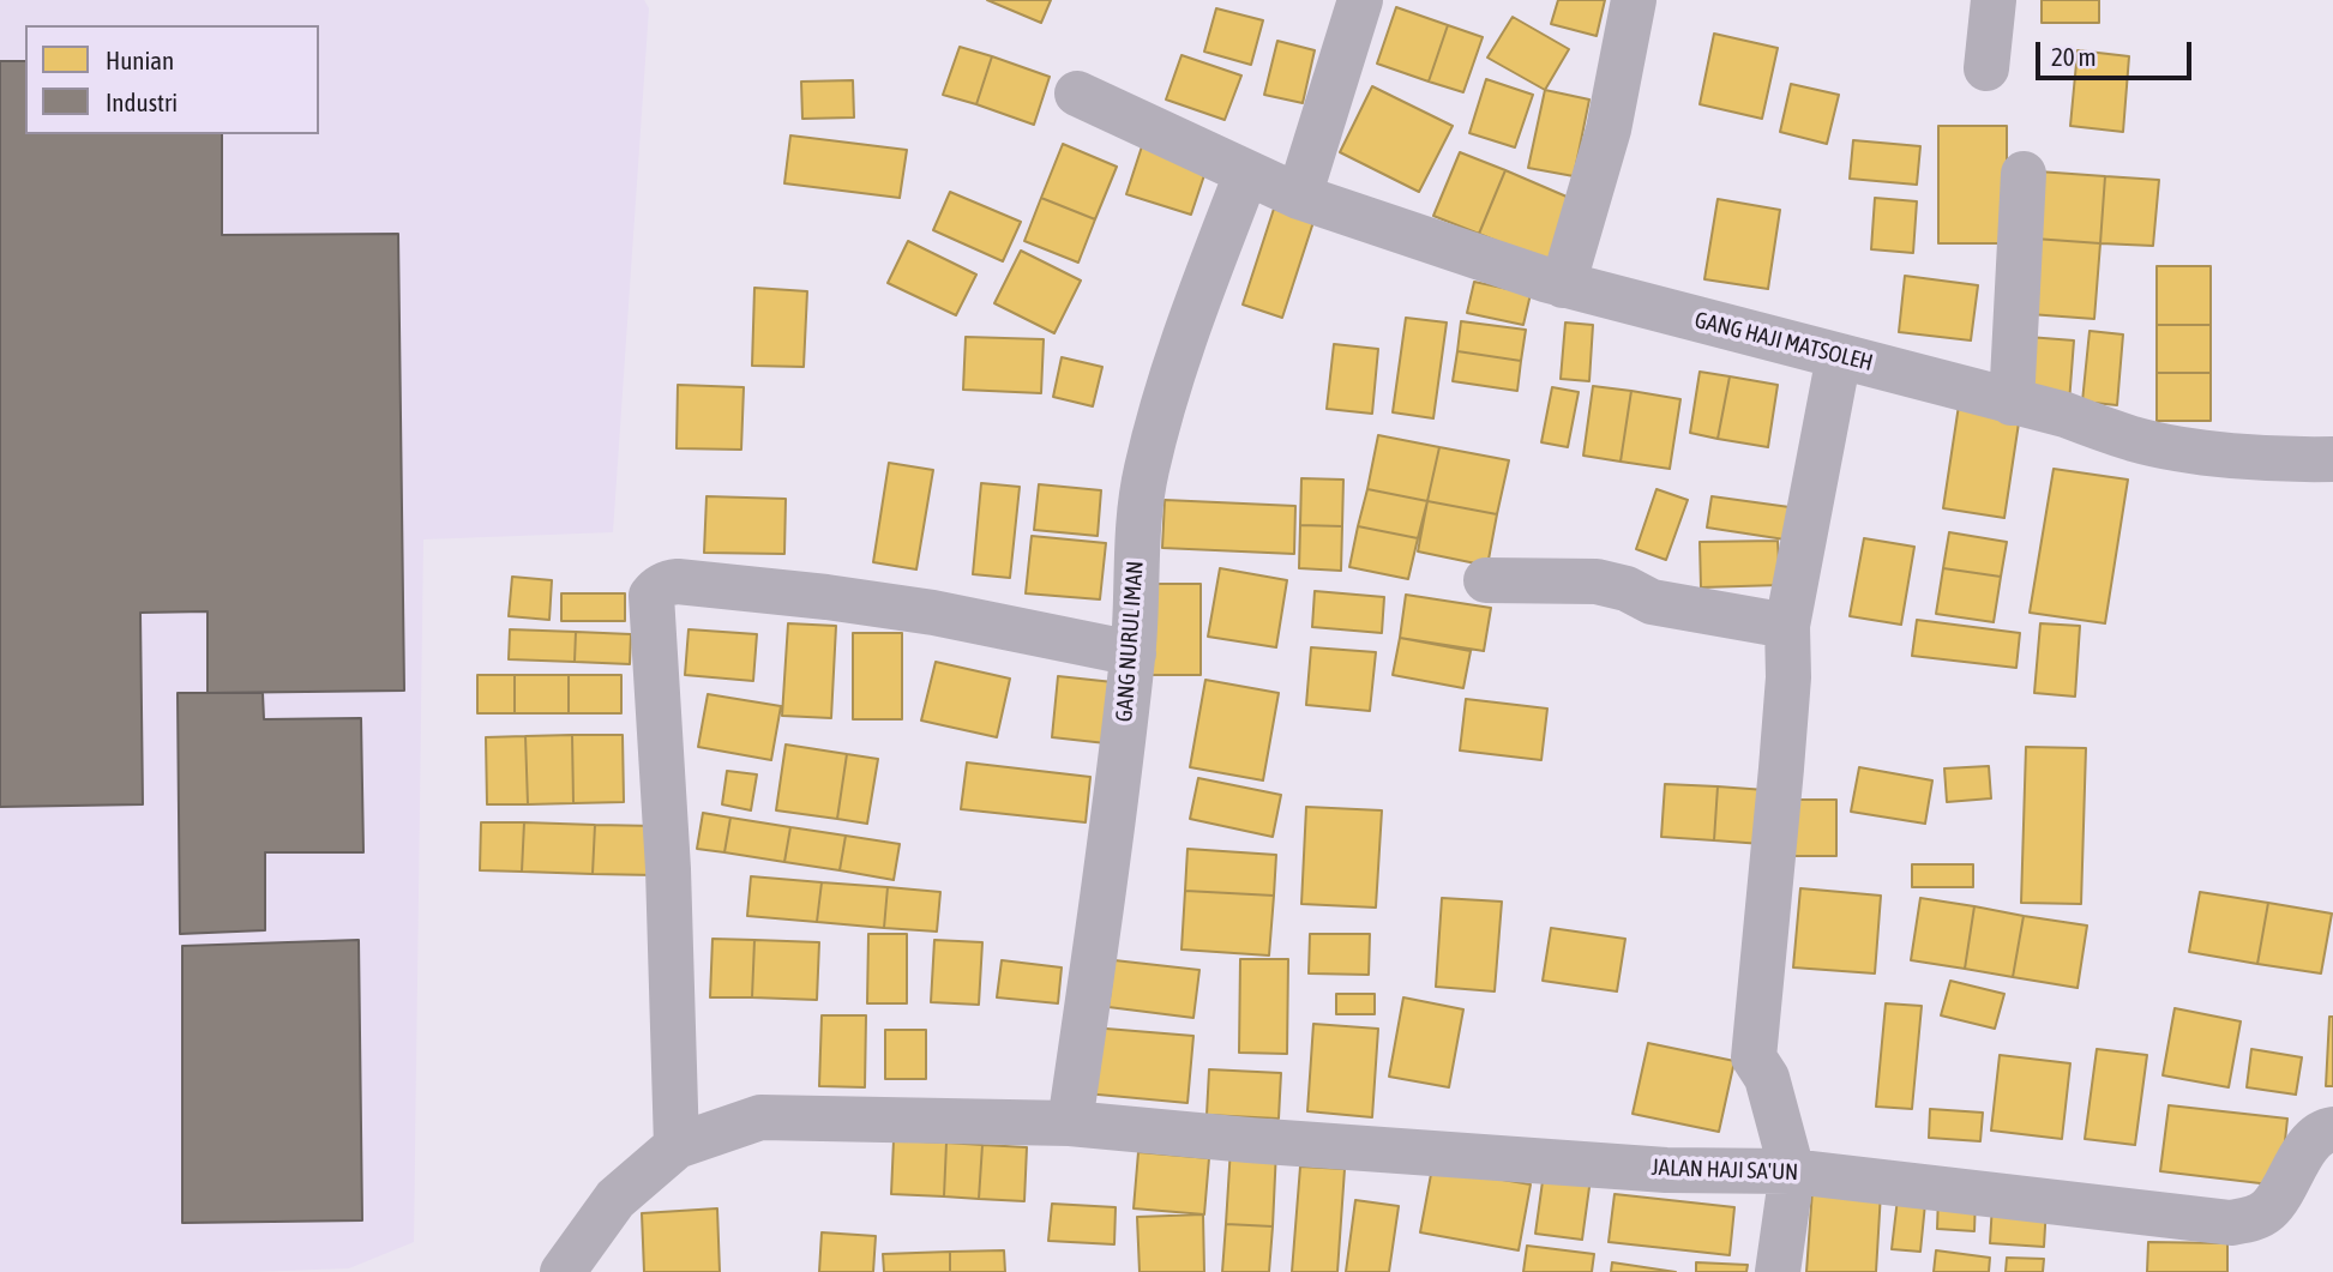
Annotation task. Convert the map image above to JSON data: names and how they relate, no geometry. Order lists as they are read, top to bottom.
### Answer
{
  "streets": {
    "street": ["GANG HAJI MATSOLEH", "GANG NURUL IMAN", "JALAN HAJI SA'UN"]
  },
  "crossings": [
    ["GANG HAJI MATSOLEH", "GANG NURUL IMAN"],
    ["GANG NURUL IMAN", "JALAN HAJI SA'UN"]
  ],
  "legend": ["Hunian", "Industri"],
  "scale_bar": "20 m"
}
